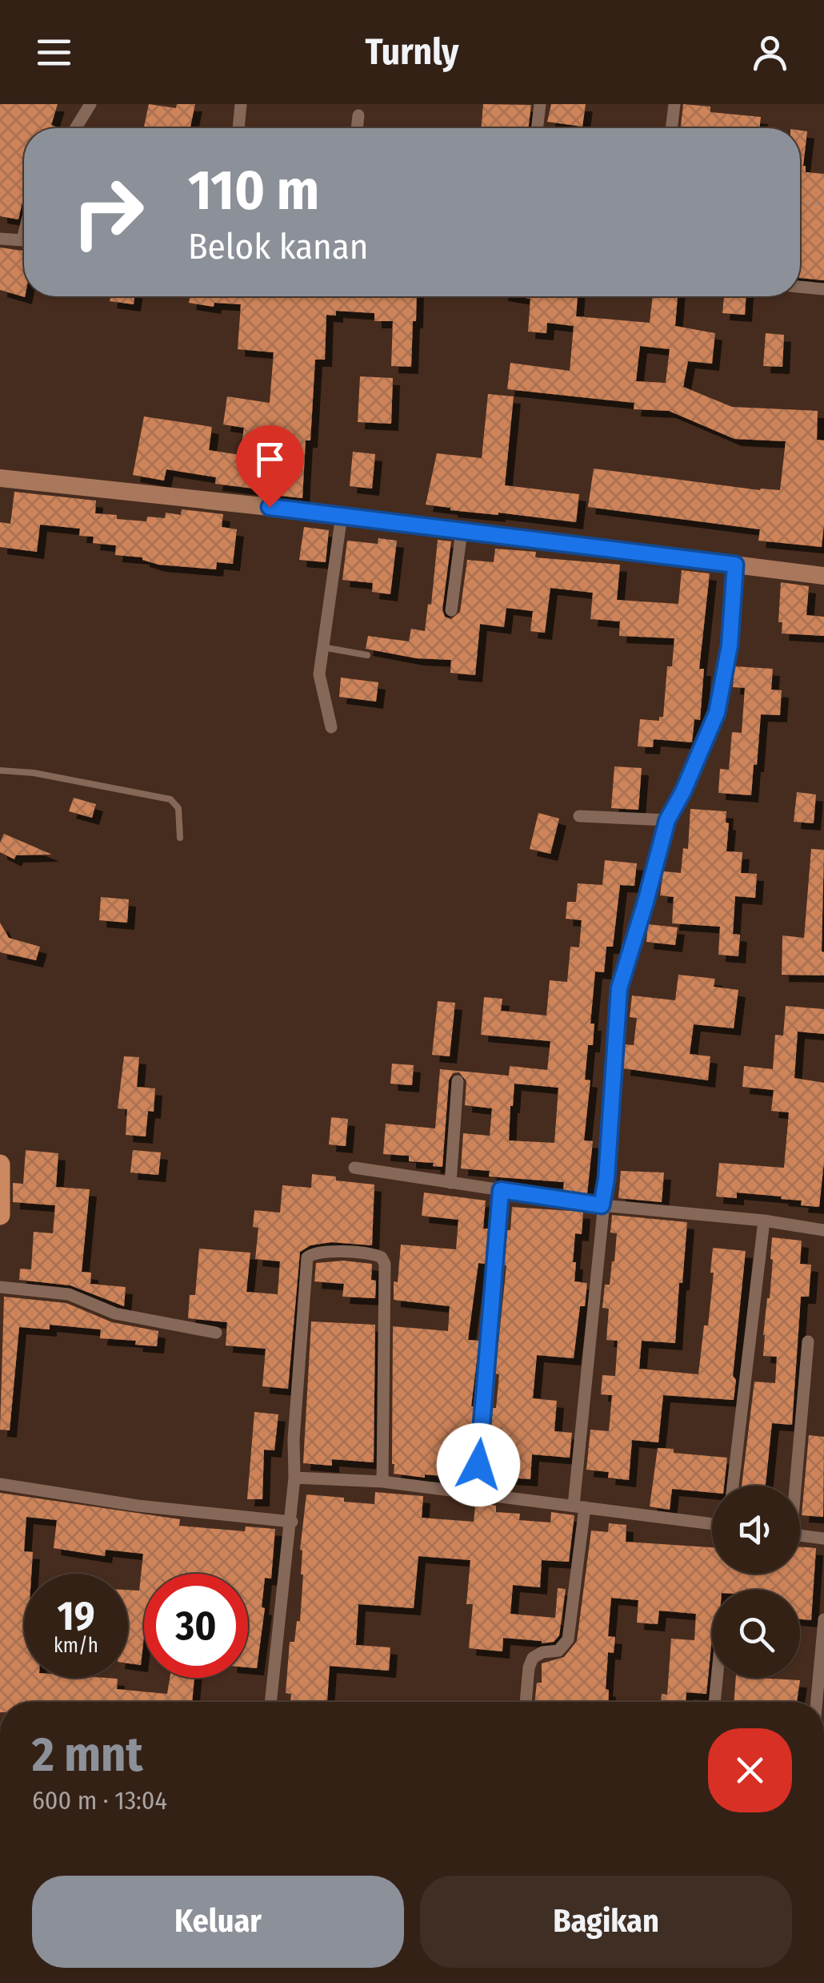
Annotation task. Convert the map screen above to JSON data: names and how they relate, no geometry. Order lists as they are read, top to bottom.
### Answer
{
  "page": {
    "header": "Turnly",
    "turn": ["110 m", "Belok kanan"],
    "speed": "19 km/h",
    "limit": "30",
    "heading": ["2 mnt", "600 m · 13:04"],
    "buttons": ["Keluar", "Bagikan"]
  }
}
